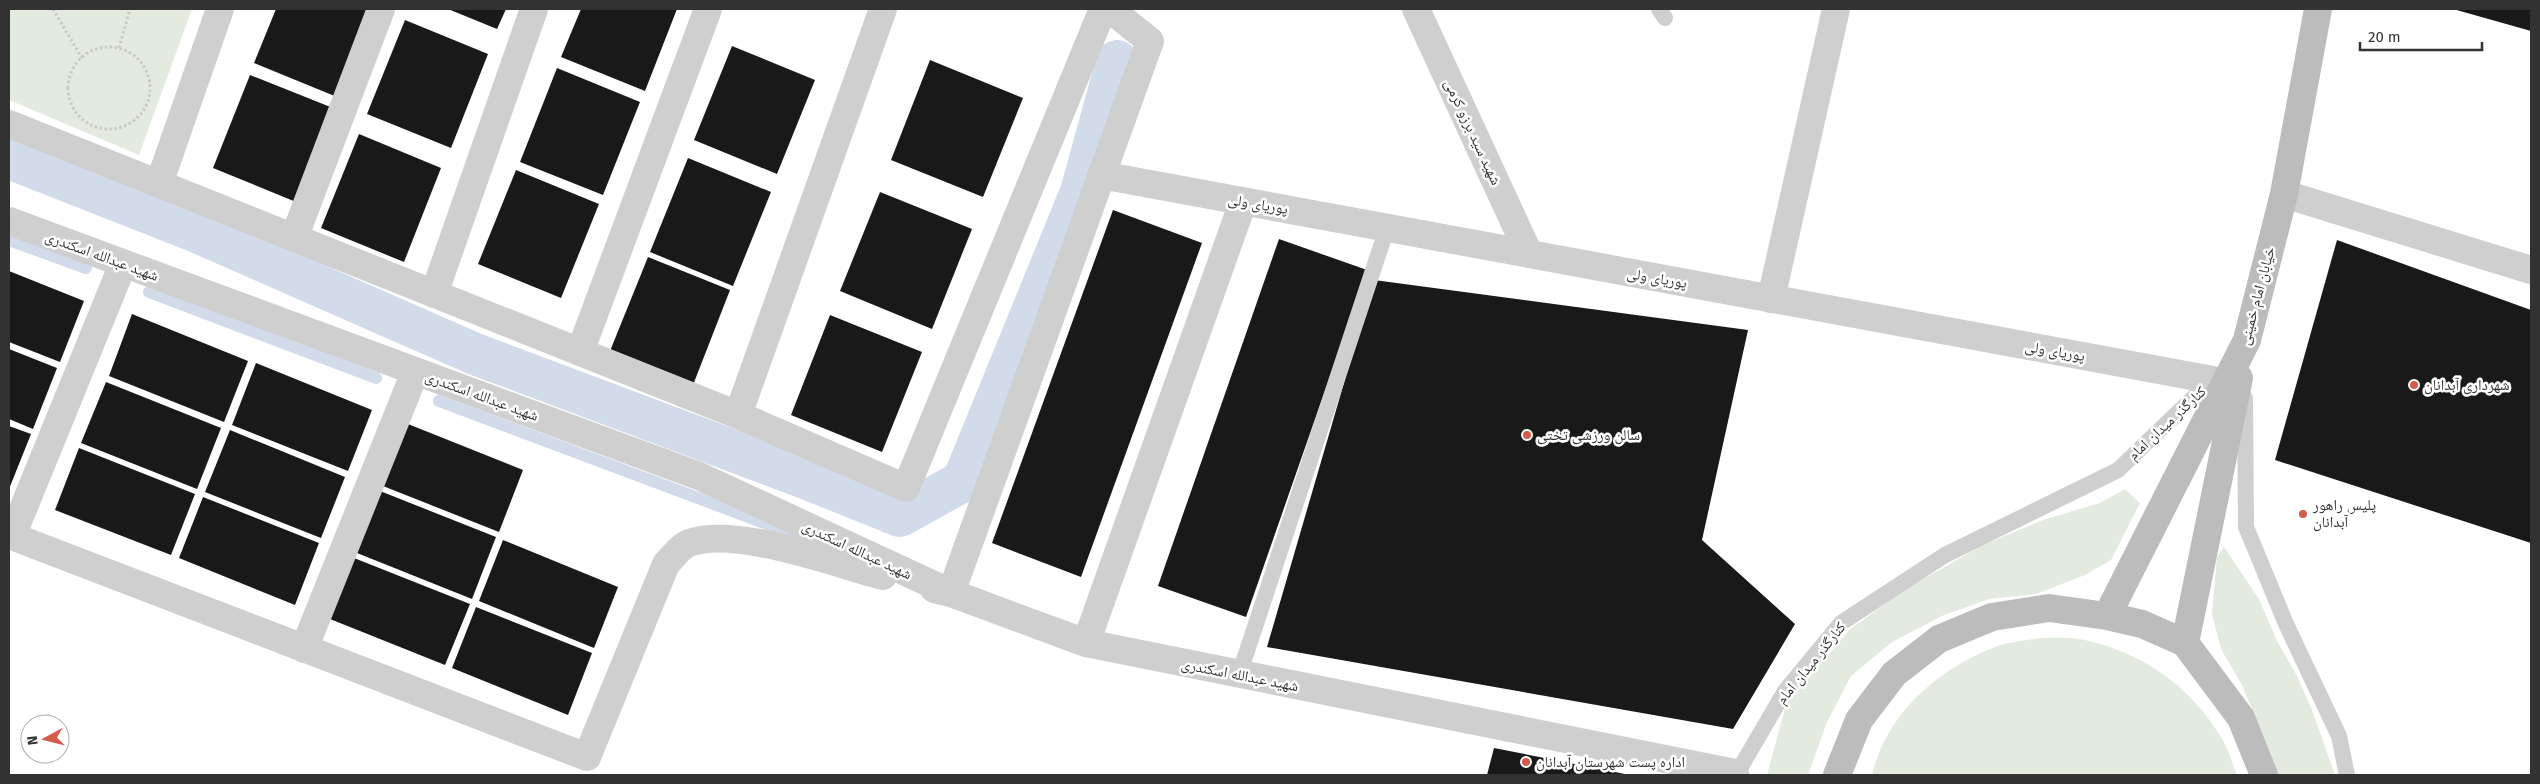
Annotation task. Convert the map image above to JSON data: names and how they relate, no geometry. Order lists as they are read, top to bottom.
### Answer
{
  "streets": {
    "main road": ["خیابان امام خمینی"],
    "street": ["شهید سید برزو کرمی", "پوریای ولی", "شهید عبدالله اسکندری"],
    "lane": ["کنارگذر میدان امام"]
  },
  "crossings": [
    ["شهید سید برزو کرمی", "پوریای ولی"],
    ["پوریای ولی", "کنارگذر میدان امام"],
    ["شهید عبدالله اسکندری", "کنارگذر میدان امام"],
    ["خیابان امام خمینی", "کنارگذر میدان امام"]
  ],
  "places": [
    "شهرداری آبدانان",
    "سالن ورزشی تختی",
    "پلیس راهور آبدانان",
    "اداره پست شهرستان آبدانان"
  ],
  "scale_bar": "20 m",
  "north": "left"
}
